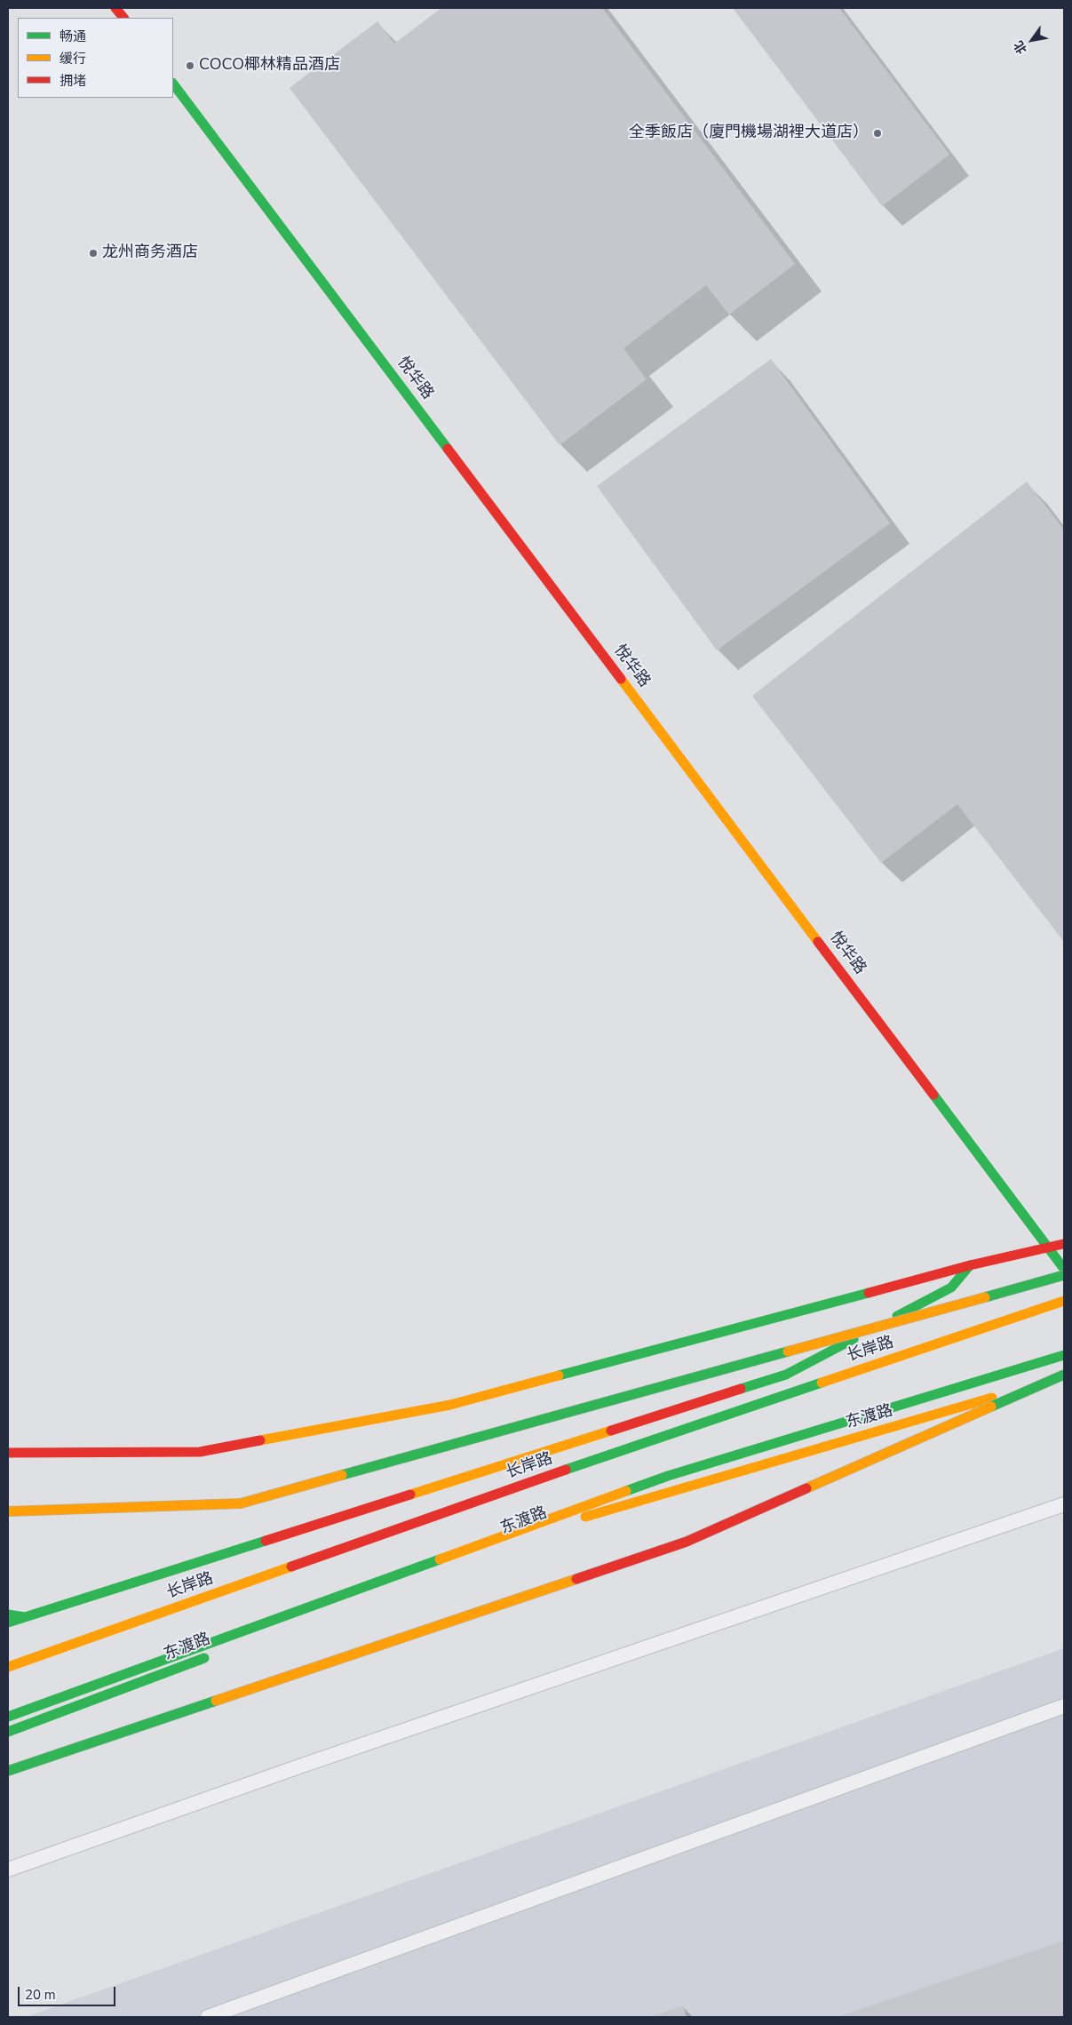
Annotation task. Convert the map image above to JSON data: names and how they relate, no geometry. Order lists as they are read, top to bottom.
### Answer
{
  "streets": {
    "main road": ["悅华路", "长岸路", "东渡路"]
  },
  "places": ["COCO椰林精品酒店", "全季飯店（廈門機場湖裡大道店）", "龙州商务酒店"],
  "legend": ["畅通", "缓行", "拥堵"],
  "scale_bar": "20 m",
  "north": "bottom left"
}
